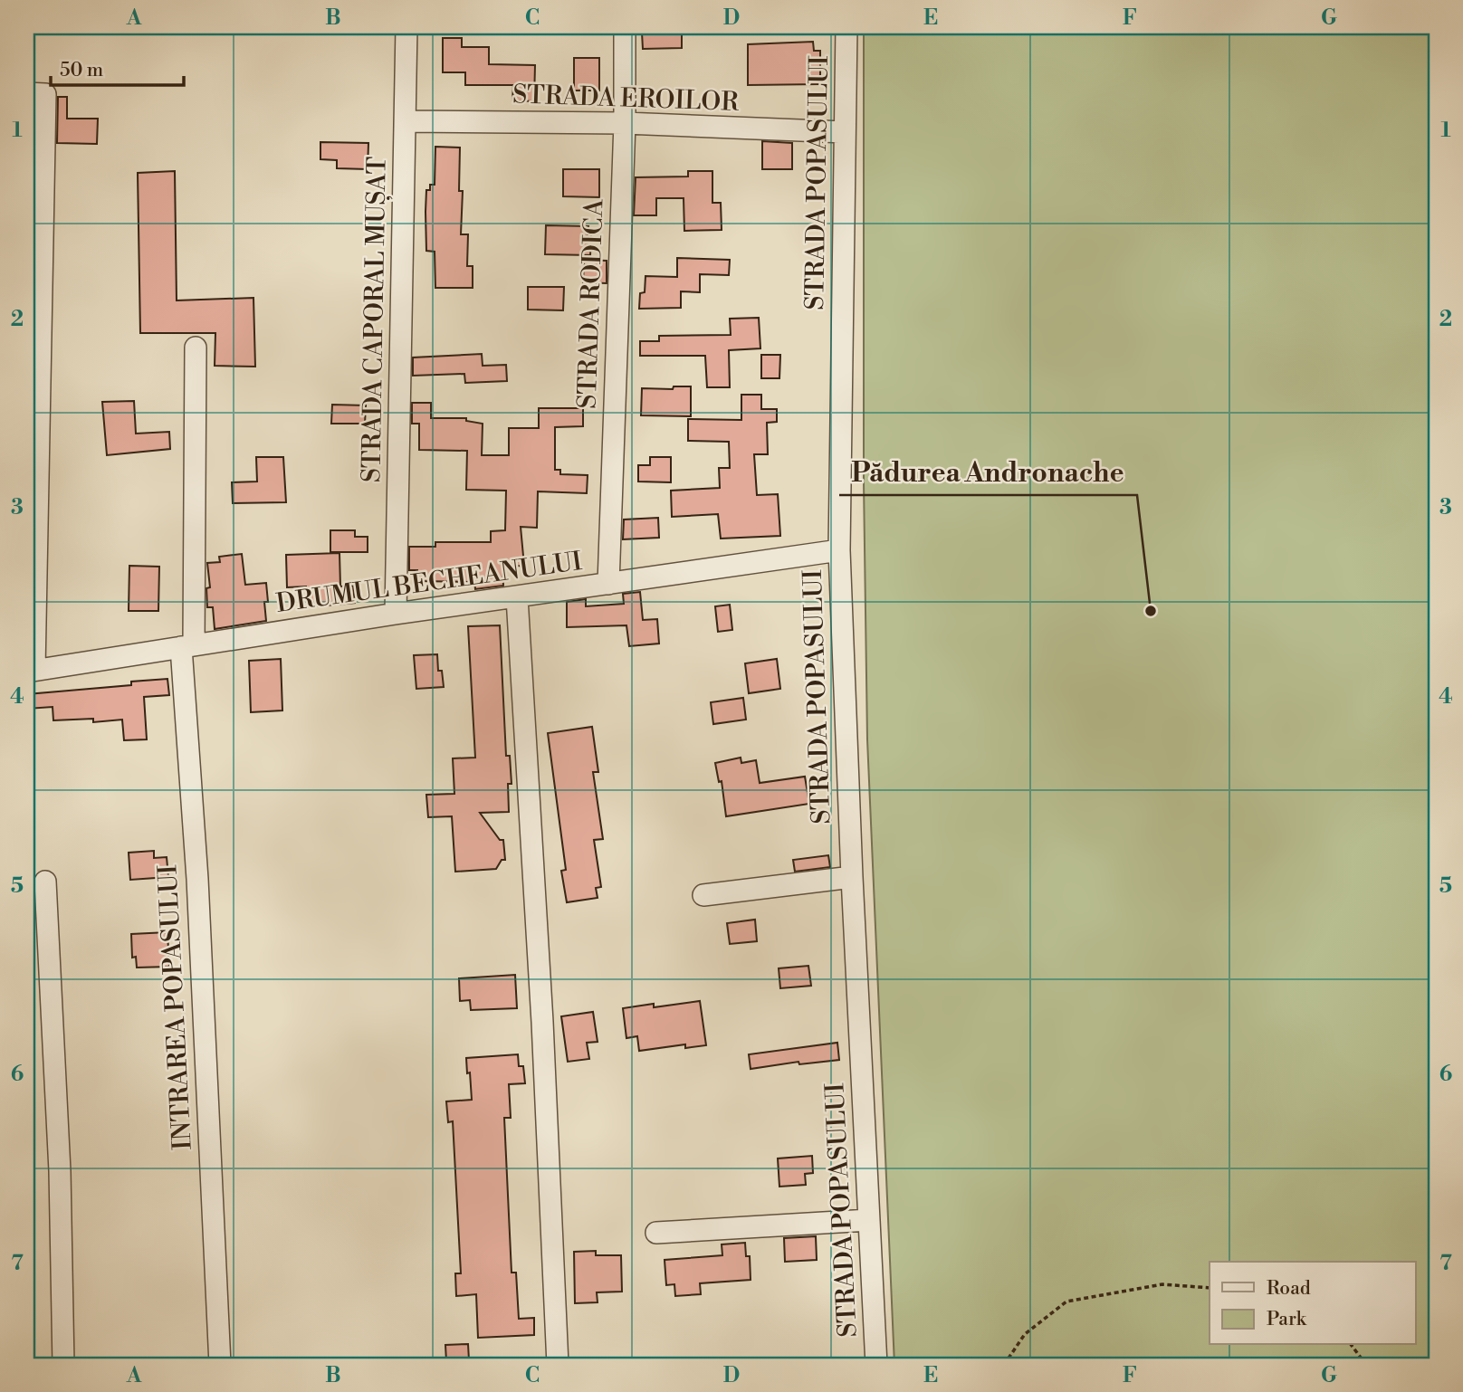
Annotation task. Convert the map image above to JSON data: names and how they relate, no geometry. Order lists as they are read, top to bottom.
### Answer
{
  "streets": {
    "street": [
      "STRADA EROILOR",
      "STRADA POPASULUI",
      "STRADA RODICA",
      "STRADA CAPORAL MUȘAT",
      "DRUMUL BECHEANULUI",
      "INTRAREA POPASULUI"
    ]
  },
  "crossings": [
    ["STRADA EROILOR", "STRADA POPASULUI"],
    ["STRADA EROILOR", "STRADA RODICA"],
    ["STRADA EROILOR", "STRADA CAPORAL MUȘAT"],
    ["STRADA POPASULUI", "DRUMUL BECHEANULUI"],
    ["STRADA RODICA", "DRUMUL BECHEANULUI"],
    ["STRADA CAPORAL MUȘAT", "DRUMUL BECHEANULUI"],
    ["DRUMUL BECHEANULUI", "INTRAREA POPASULUI"]
  ],
  "places": ["Pădurea Andronache"],
  "legend": ["Road", "Park"],
  "scale_bar": "50 m",
  "grid": {
    "columns": [
      "A",
      "B",
      "C",
      "D",
      "E",
      "F",
      "G"
    ],
    "rows": [
      "1",
      "2",
      "3",
      "4",
      "5",
      "6",
      "7"
    ]
  }
}
